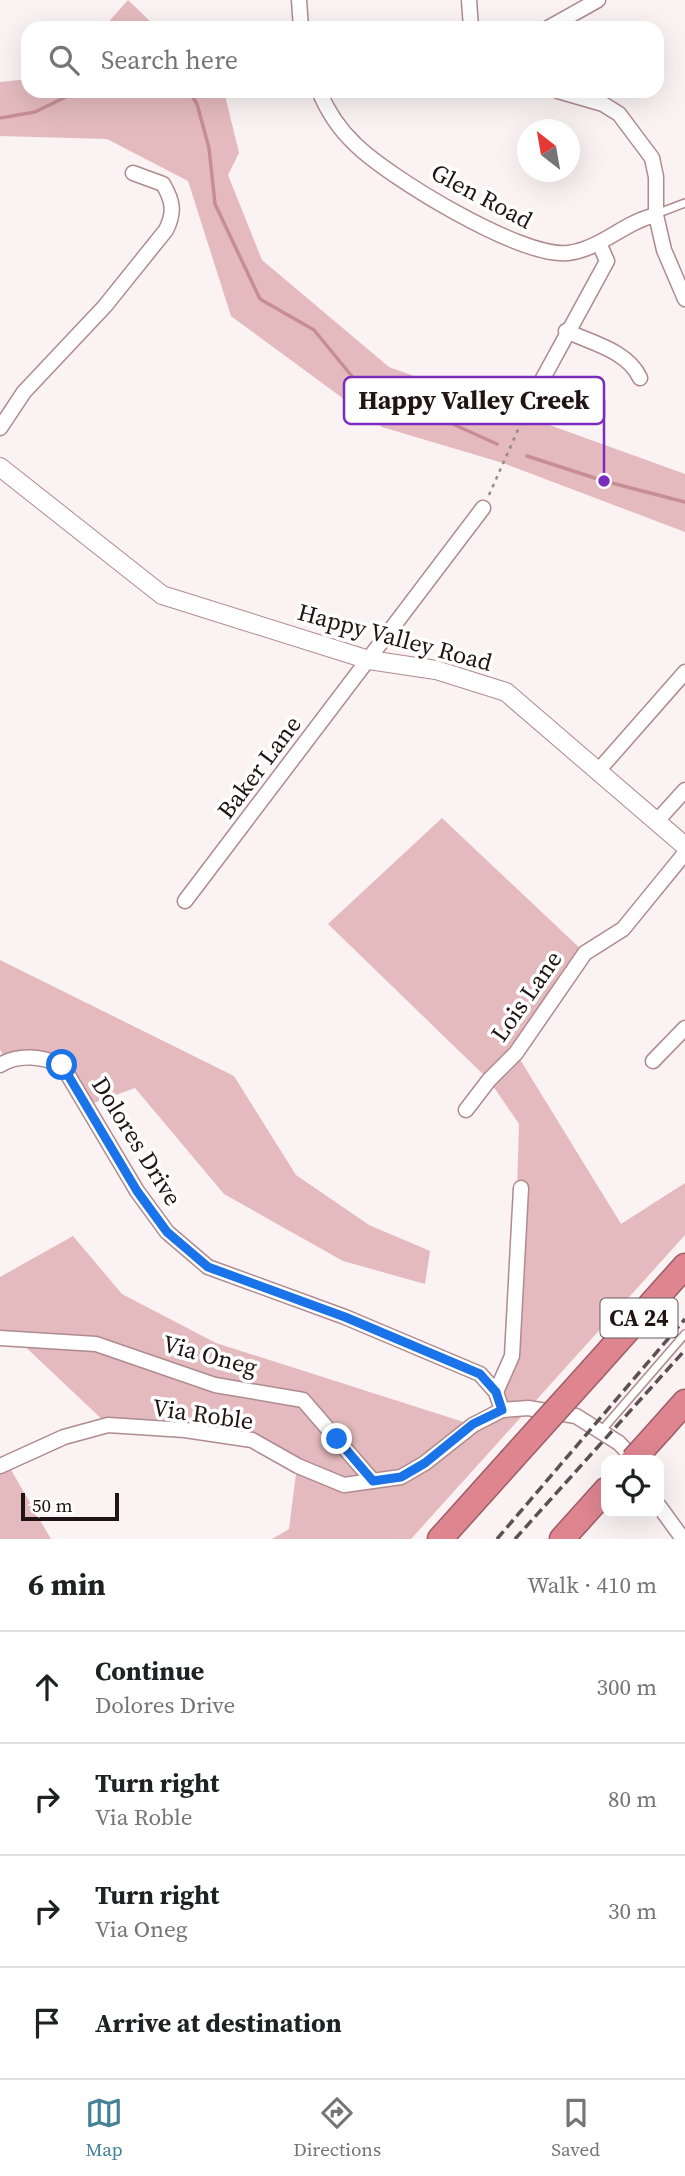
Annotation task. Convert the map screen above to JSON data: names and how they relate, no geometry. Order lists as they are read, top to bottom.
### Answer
{
  "streets": {
    "highway": ["CA 24"],
    "street": [
      "Glen Road",
      "Happy Valley Road",
      "Baker Lane",
      "Lois Lane",
      "Dolores Drive",
      "Via Oneg",
      "Via Roble"
    ]
  },
  "crossings": [
    ["Happy Valley Road", "Baker Lane"],
    ["Via Oneg", "Via Roble"]
  ],
  "places": ["Happy Valley Creek"],
  "scale_bar": "50 m",
  "north": "top left",
  "page": {
    "search": "Search here",
    "scale": "50 m",
    "heading": ["6 min", "Walk · 410 m"],
    "list": [
      ["Continue", "Dolores Drive", "300 m"],
      ["Turn right", "Via Roble", "80 m"],
      ["Turn right", "Via Oneg", "30 m"],
      "Arrive at destination"
    ],
    "nav": ["Map", "Directions", "Saved"]
  }
}
